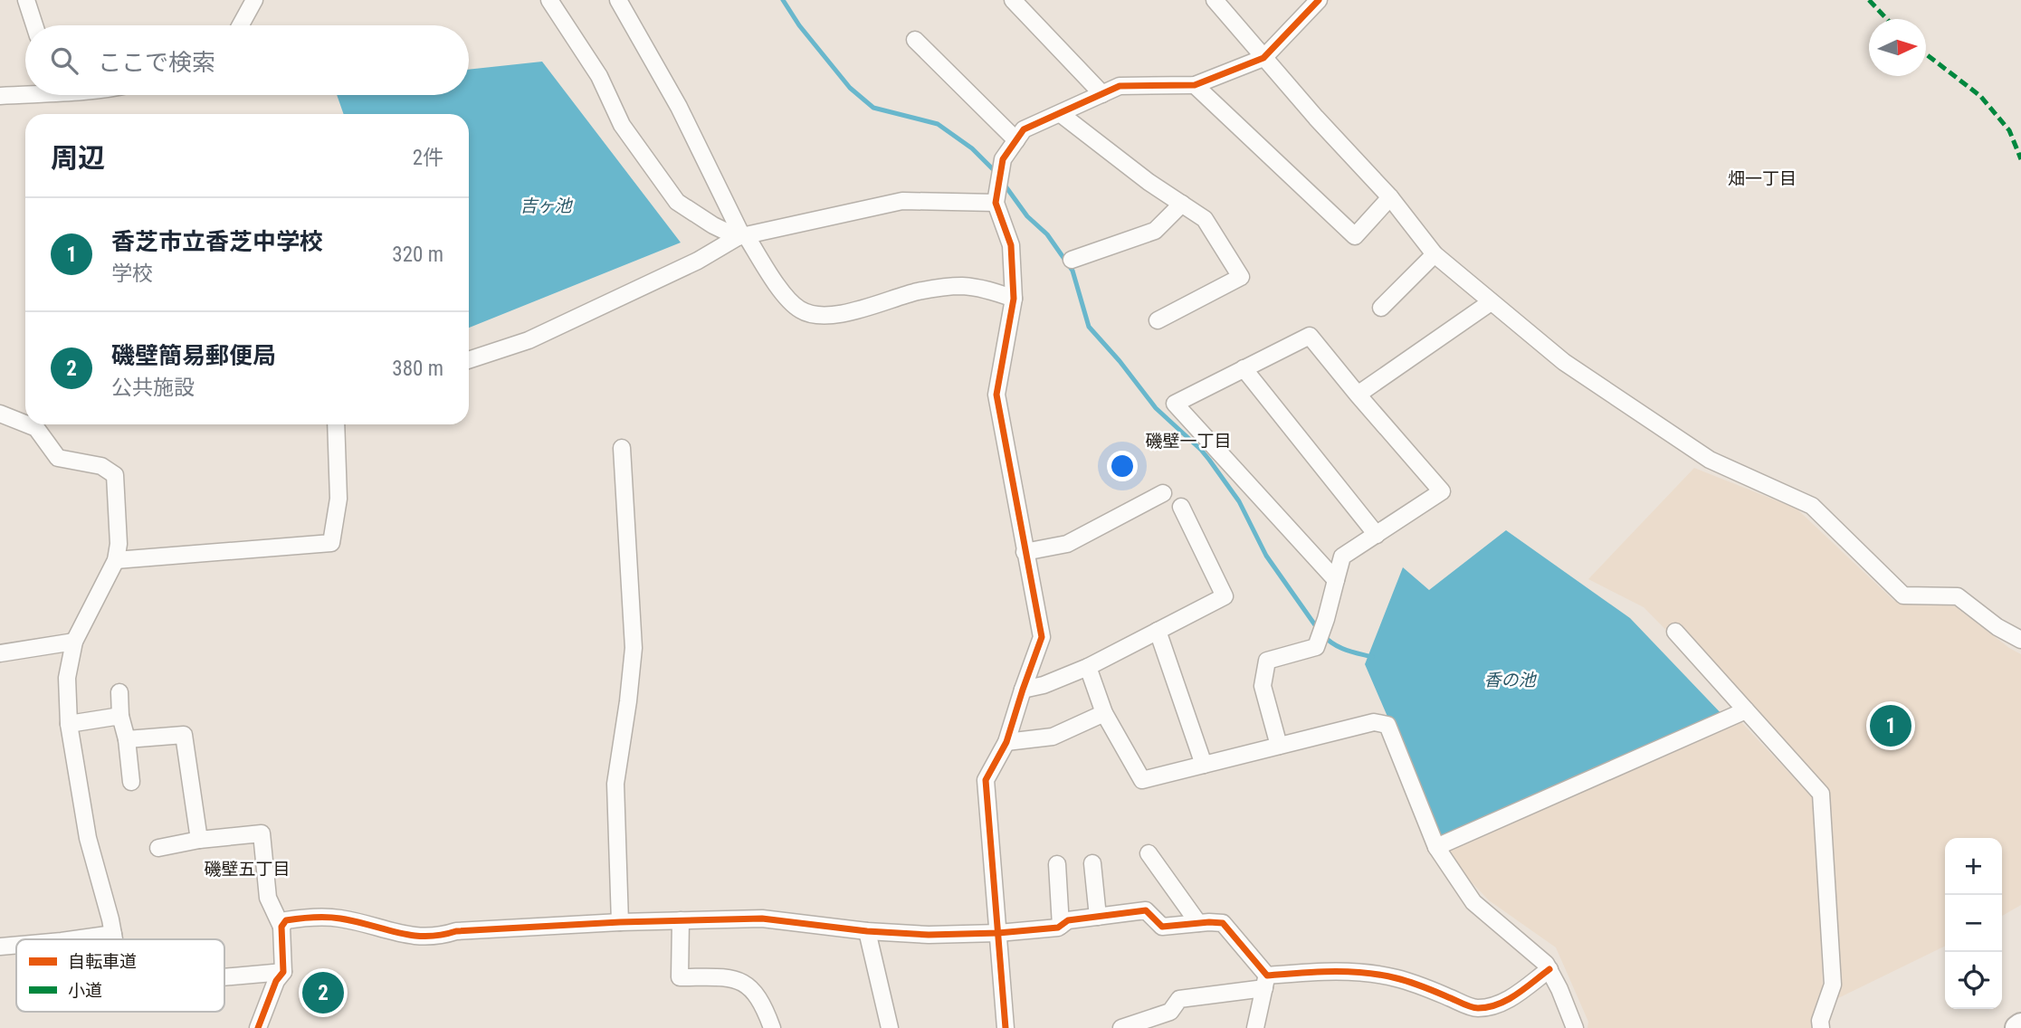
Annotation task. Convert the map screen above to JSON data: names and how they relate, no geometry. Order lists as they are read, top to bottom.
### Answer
{
  "districts": ["畑一丁目", "磯壁一丁目", "磯壁五丁目"],
  "water": ["吉ヶ池", "香の池"],
  "legend": ["自転車道", "小道"],
  "north": "right",
  "page": {
    "search": "ここで検索",
    "heading": ["周辺", "2件"],
    "list": [
      {
        "mark": "1",
        "name": "香芝市立香芝中学校",
        "note": "学校",
        "value": "320 m"
      },
      {
        "mark": "2",
        "name": "磯壁簡易郵便局",
        "note": "公共施設",
        "value": "380 m"
      }
    ],
    "pins": ["1", "2"],
    "map_buttons": ["+", "−"]
  }
}
